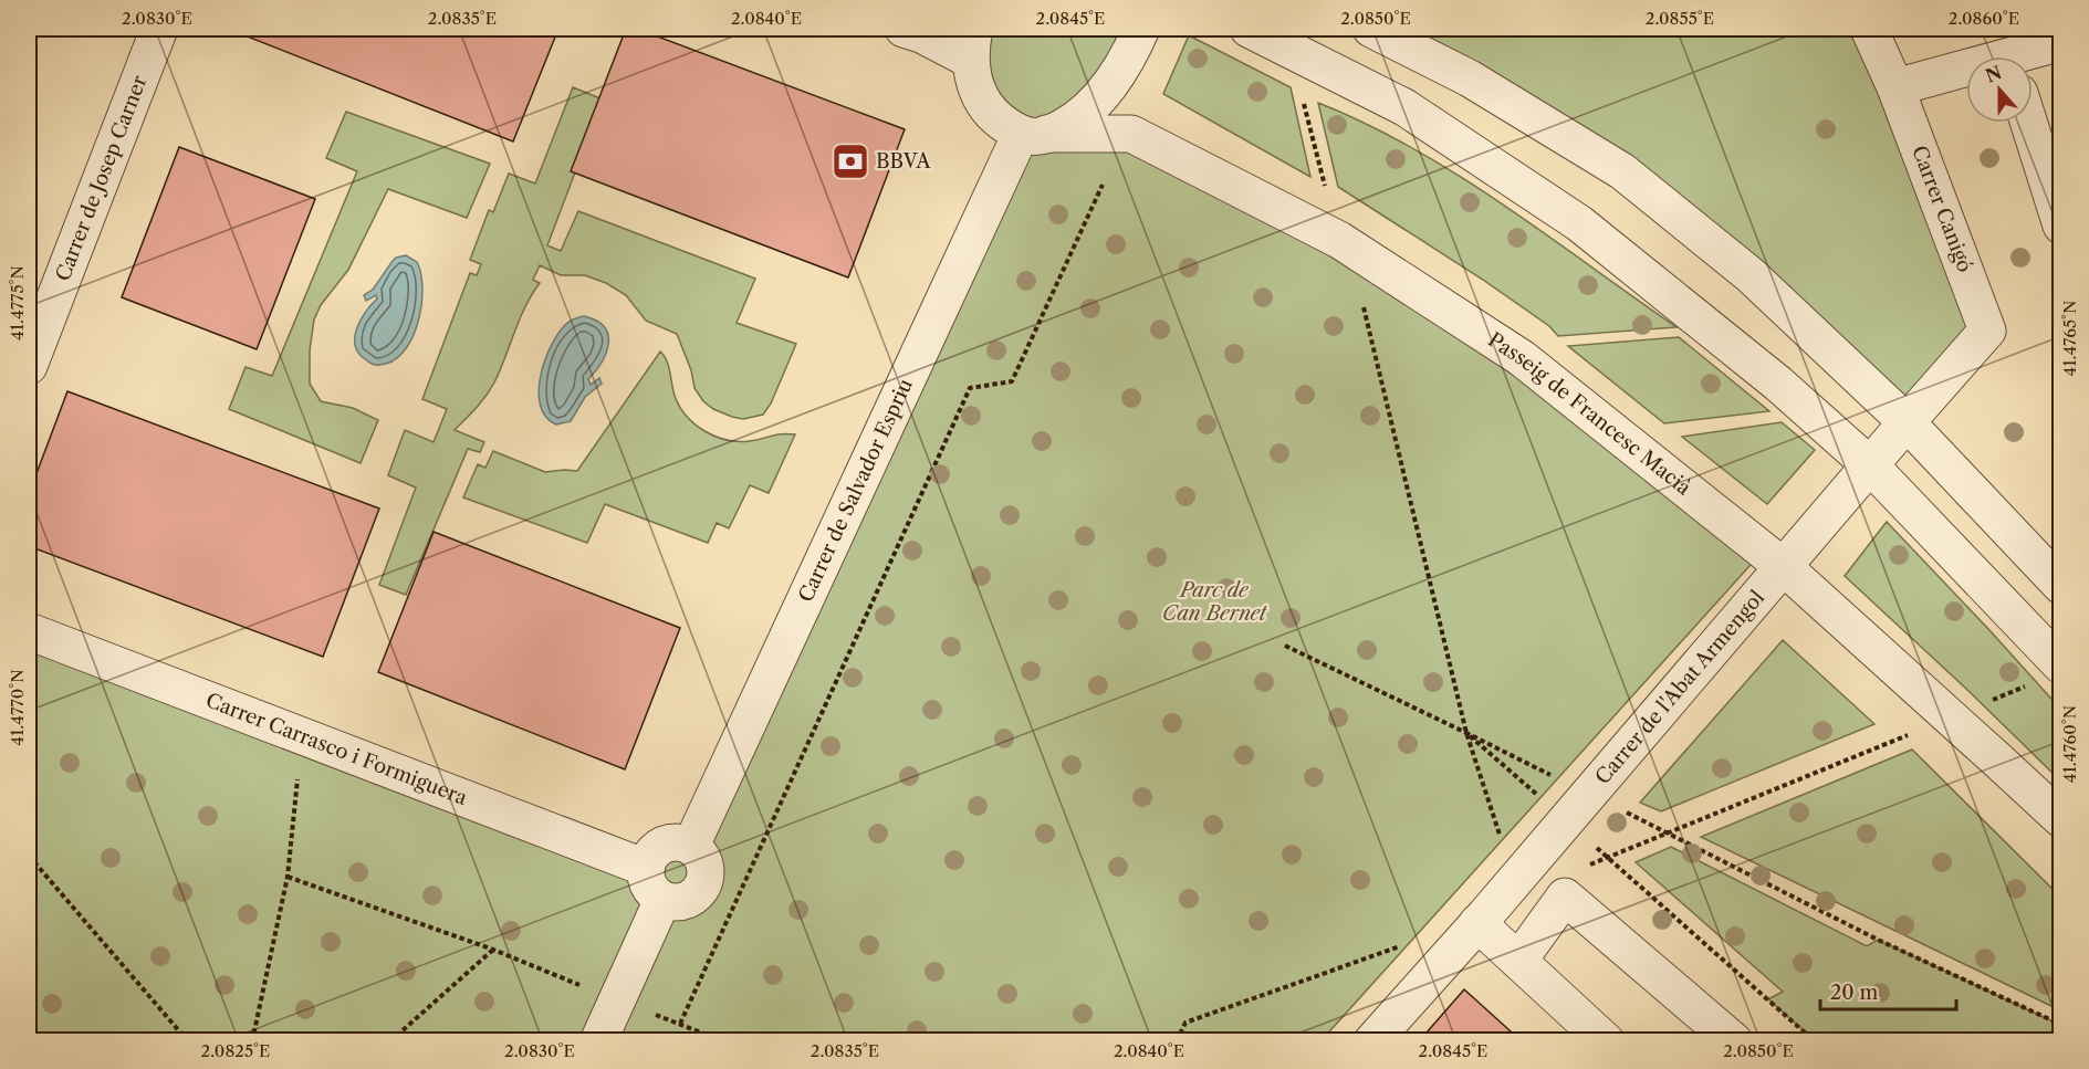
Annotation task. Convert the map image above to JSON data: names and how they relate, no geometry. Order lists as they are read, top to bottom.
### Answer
{
  "streets": {
    "street": [
      "Carrer de Josep Carner",
      "Carrer Canigó",
      "Passeig de Francesc Macià",
      "Carrer de Salvador Espriu",
      "Carrer de l'Abat Armengol",
      "Carrer Carrasco i Formiguera"
    ]
  },
  "crossings": [
    ["Carrer Canigó", "Carrer de l'Abat Armengol"],
    ["Passeig de Francesc Macià", "Carrer de Salvador Espriu"],
    ["Passeig de Francesc Macià", "Carrer de l'Abat Armengol"],
    ["Carrer de Salvador Espriu", "Carrer Carrasco i Formiguera"]
  ],
  "parks": ["Parc de Can Bernet"],
  "places": {
    "bank": ["BBVA"]
  },
  "scale_bar": "20 m",
  "north": "top",
  "coordinates": [
    "2.0830°E",
    "2.0835°E",
    "2.0840°E",
    "2.0845°E",
    "2.0850°E",
    "2.0855°E",
    "2.0860°E",
    "41.4775°N",
    "41.4765°N",
    "41.4770°N",
    "41.4760°N",
    "2.0825°E"
  ]
}
